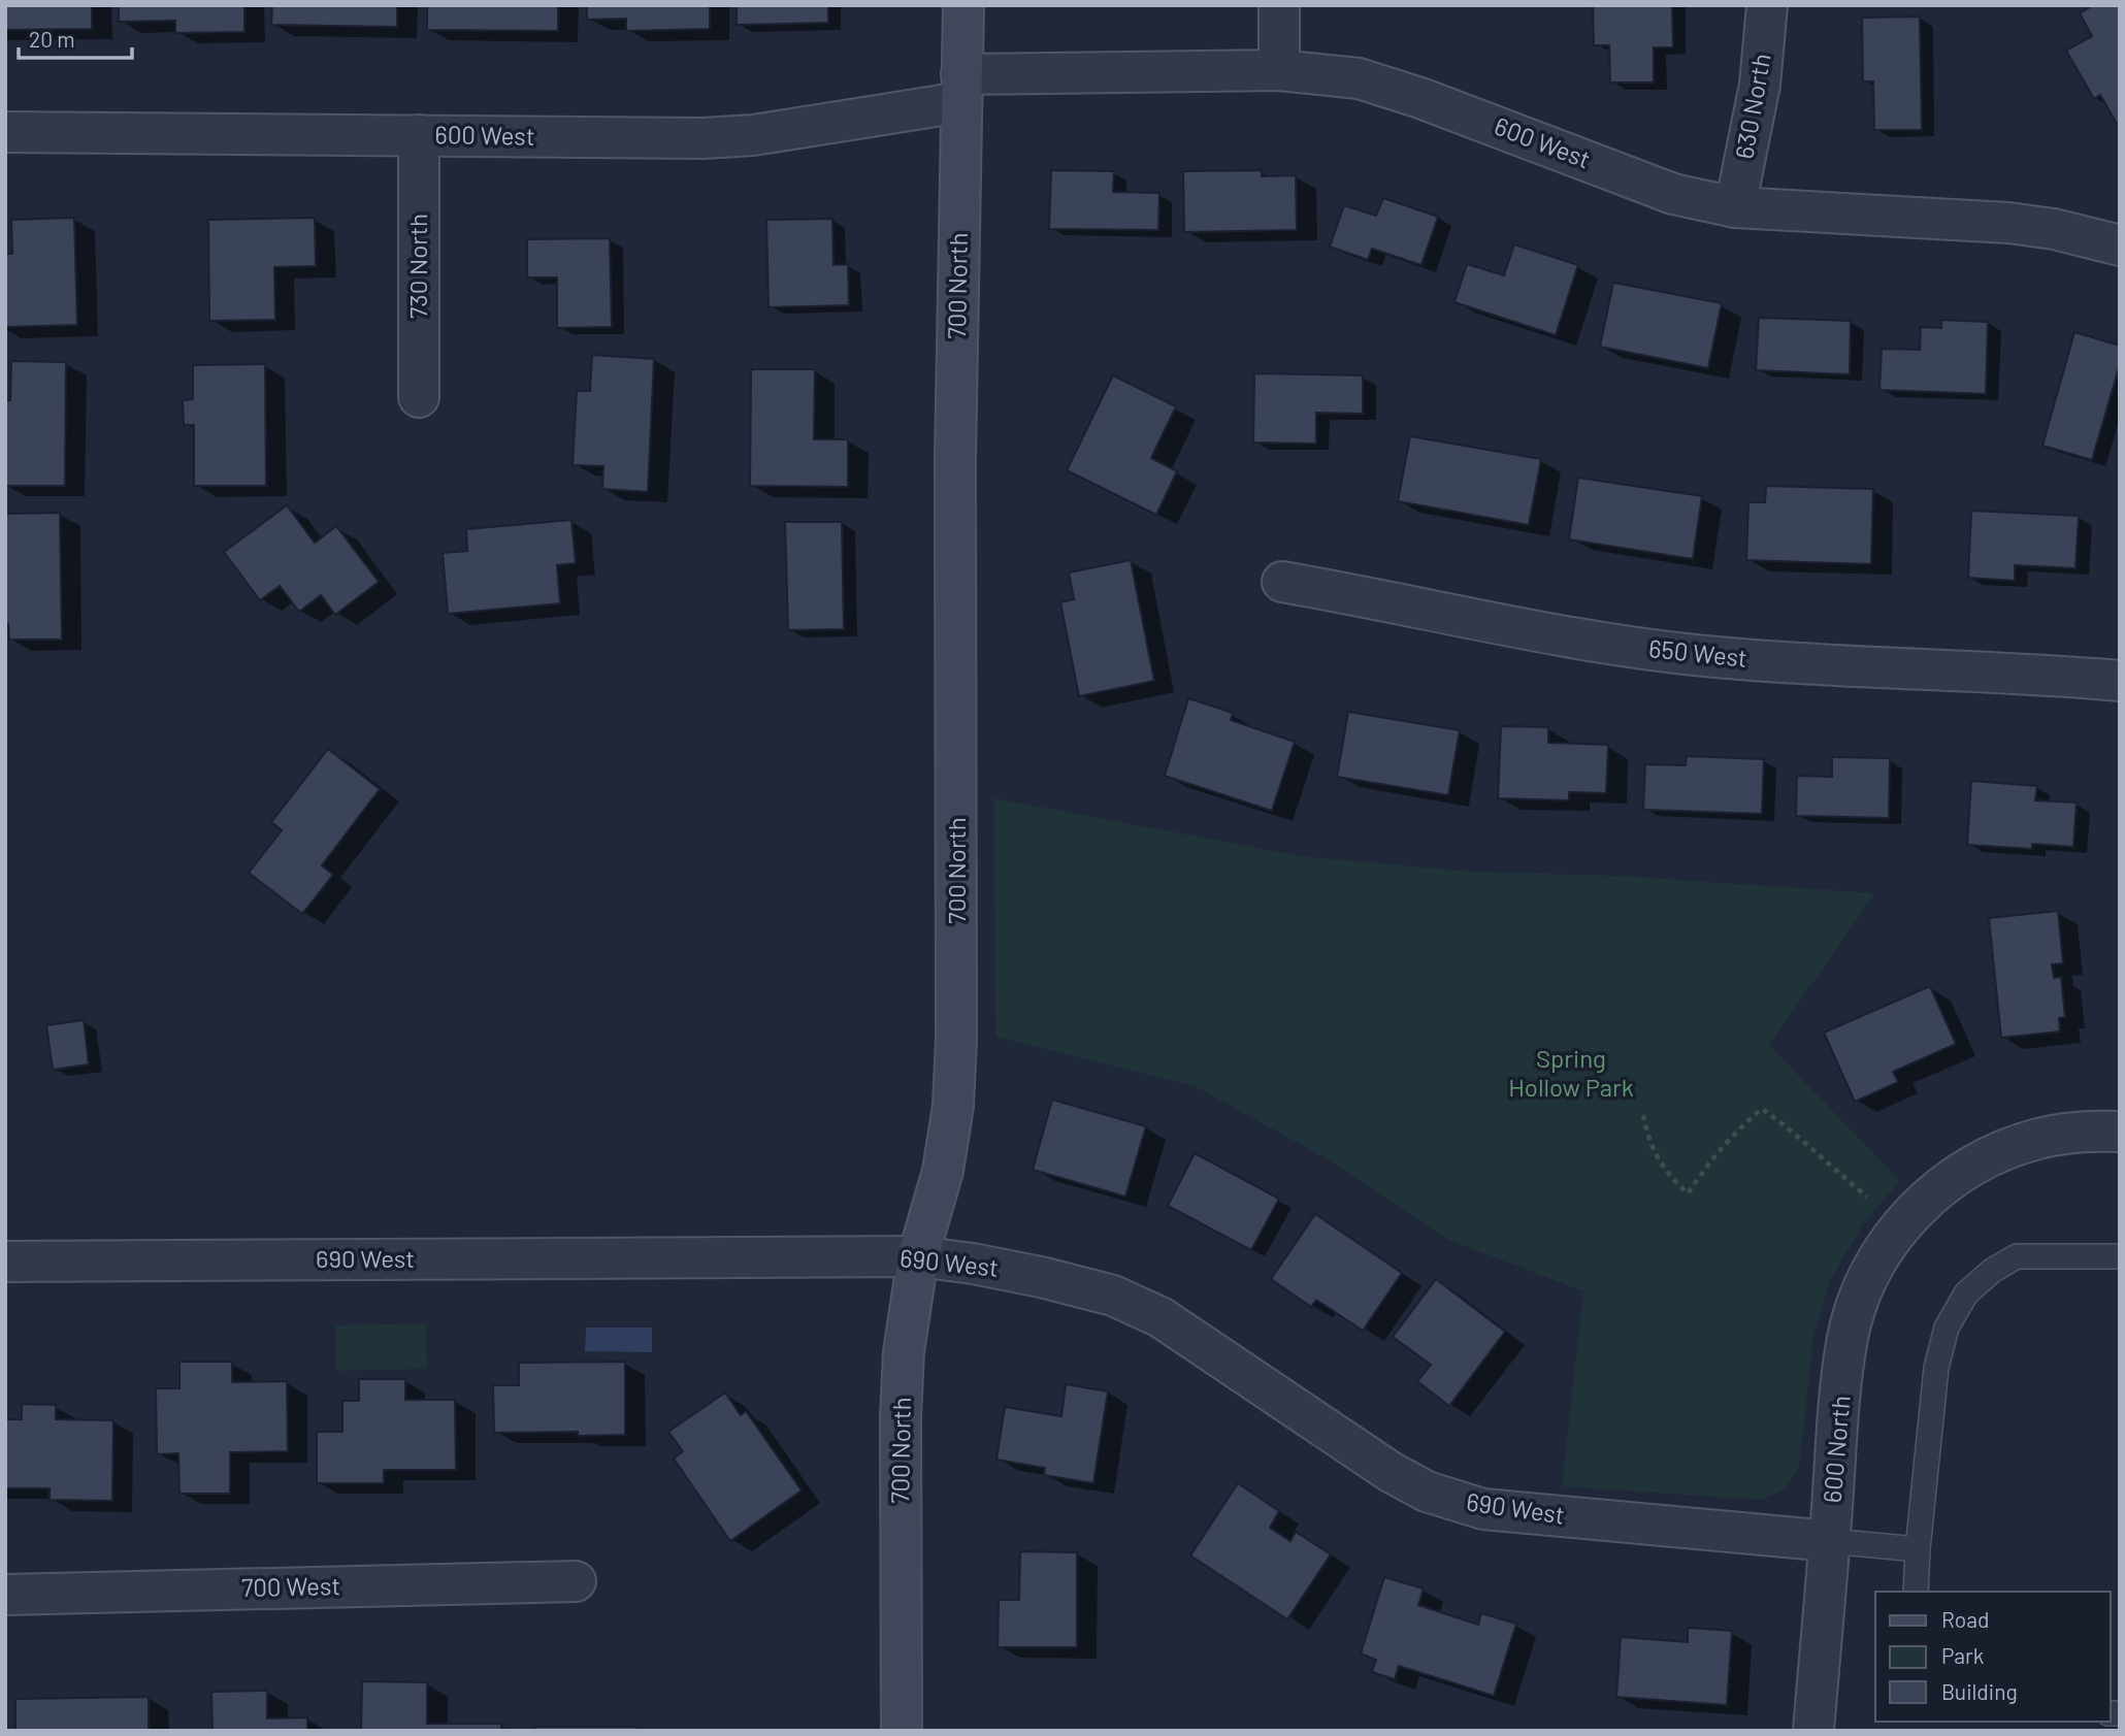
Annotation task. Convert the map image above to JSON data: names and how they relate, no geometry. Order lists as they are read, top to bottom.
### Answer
{
  "streets": {
    "street": [
      "630 North",
      "600 West",
      "730 North",
      "700 North",
      "650 West",
      "690 West",
      "600 North",
      "700 West"
    ]
  },
  "crossings": [
    ["630 North", "600 West"],
    ["600 West", "730 North"],
    ["600 West", "700 North"],
    ["700 North", "690 West"],
    ["690 West", "600 North"]
  ],
  "parks": ["Spring Hollow Park"],
  "legend": ["Road", "Park", "Building"],
  "scale_bar": "20 m"
}
